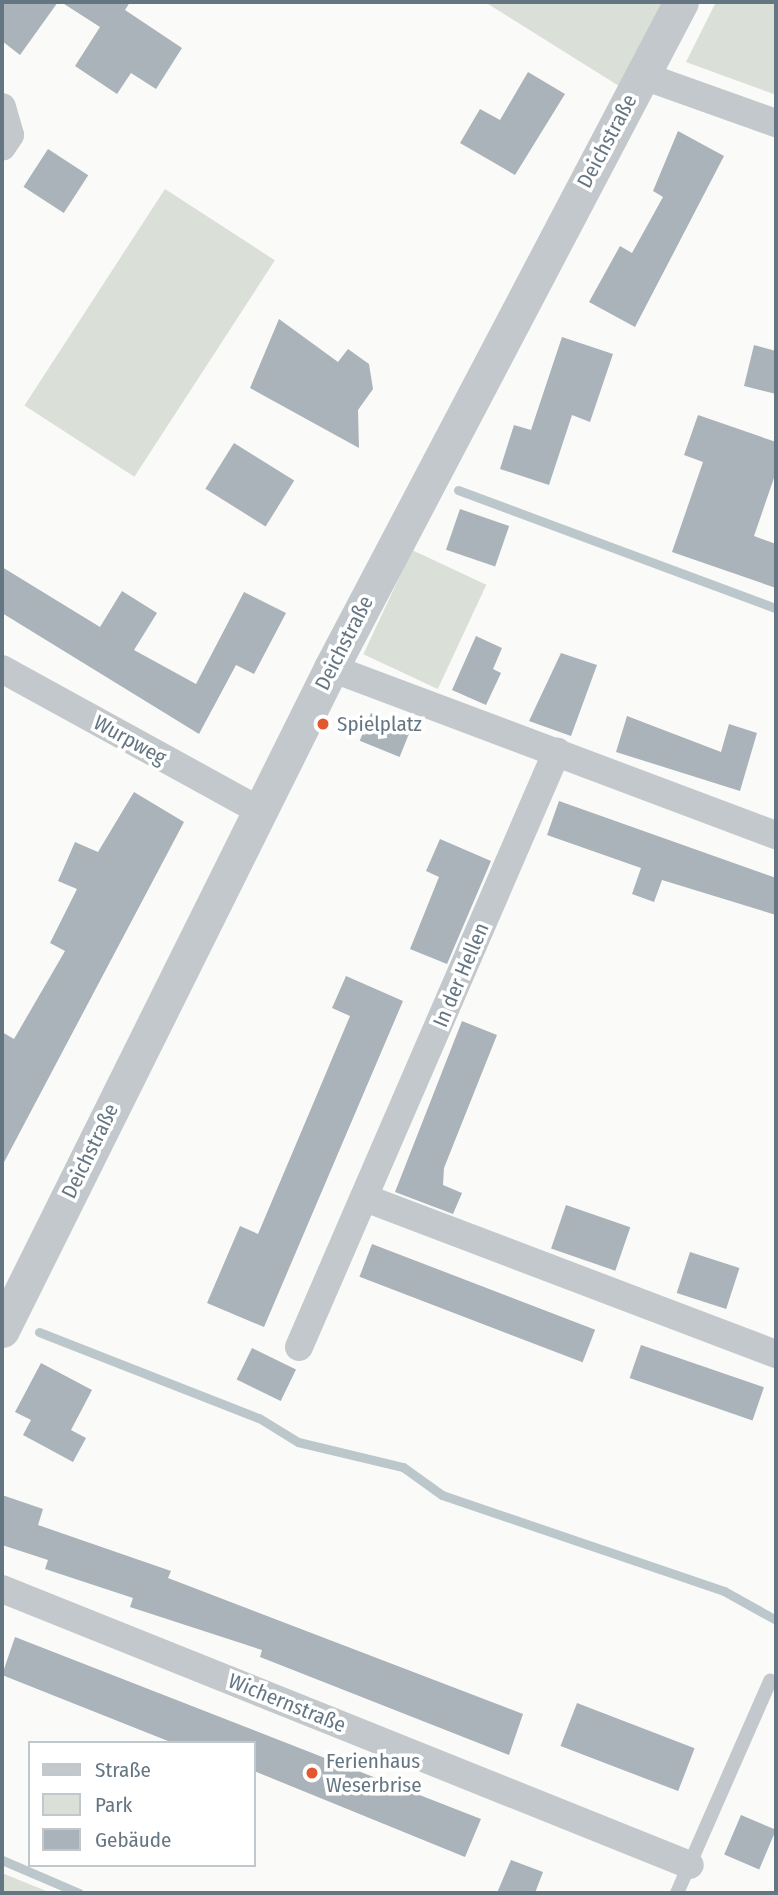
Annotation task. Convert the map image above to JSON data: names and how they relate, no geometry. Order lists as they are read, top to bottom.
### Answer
{
  "streets": {
    "street": [
      "Deichstraße",
      "Wurpweg",
      "In der Hellen",
      "Wichernstraße"
    ]
  },
  "crossings": [
    ["Deichstraße", "Wurpweg"]
  ],
  "places": ["Spielplatz", "Ferienhaus Weserbrise"],
  "legend": ["Straße", "Park", "Gebäude"]
}
